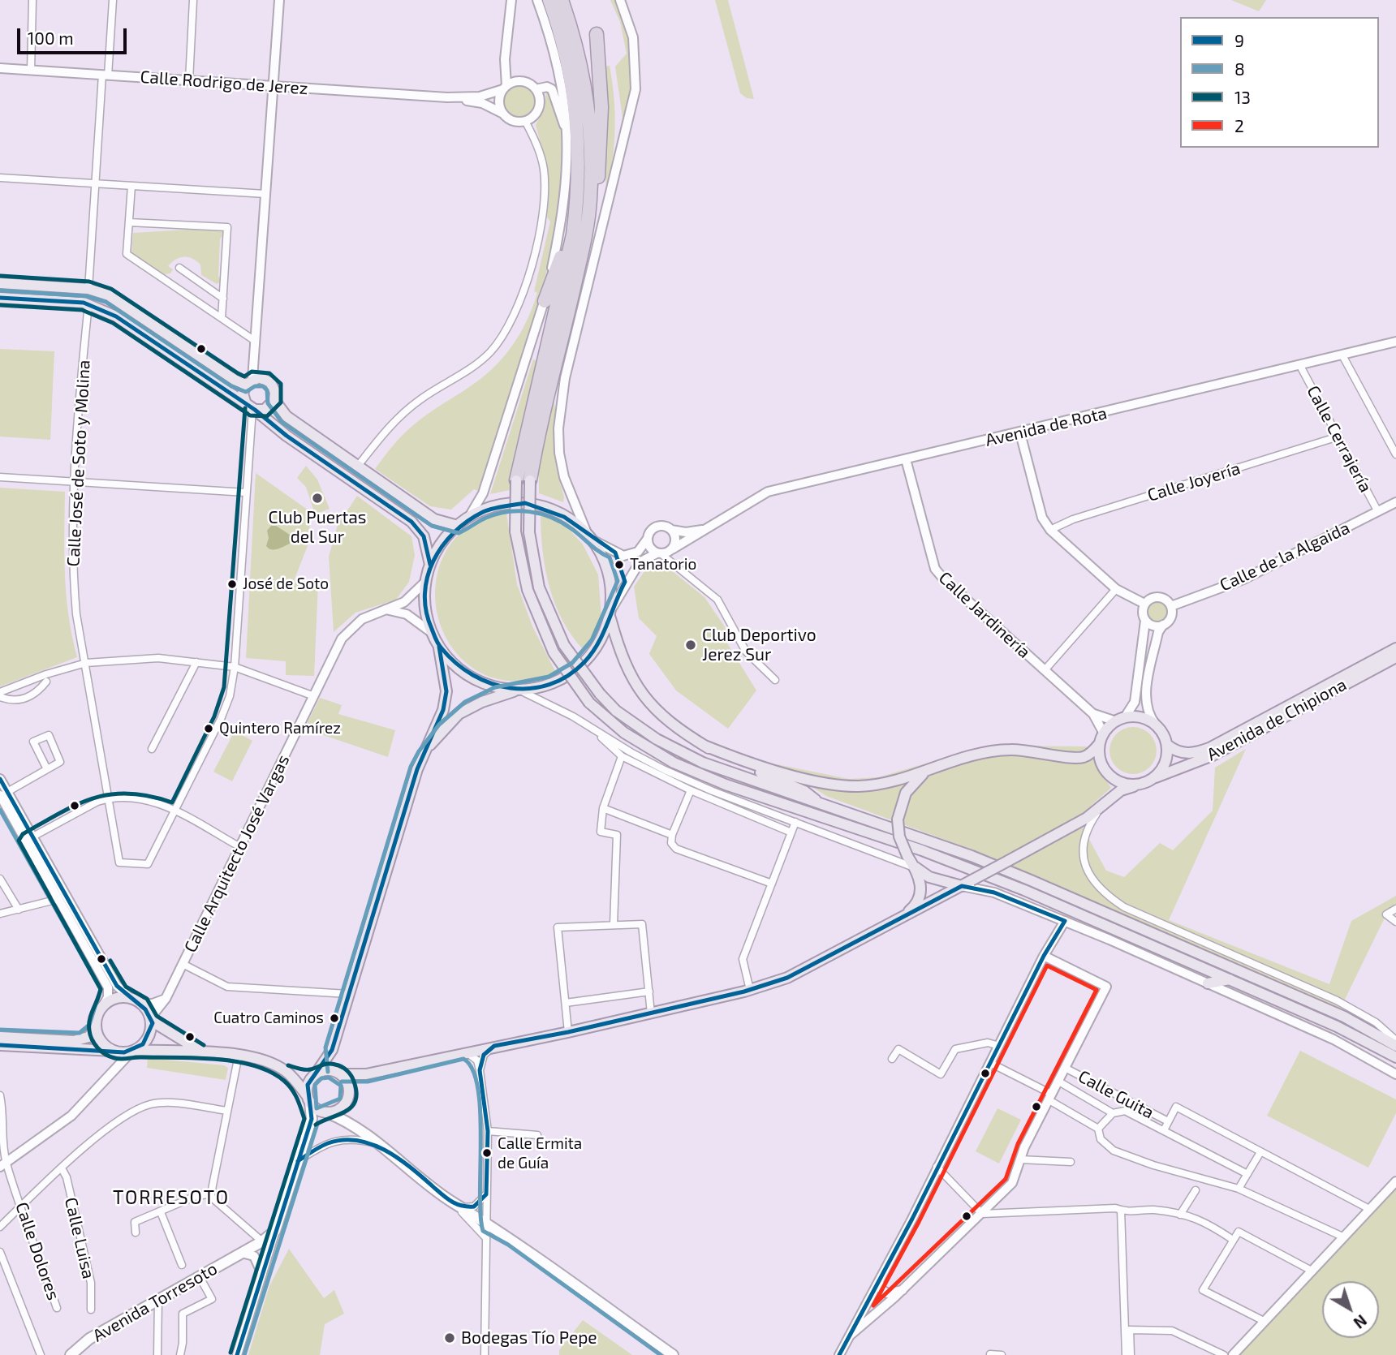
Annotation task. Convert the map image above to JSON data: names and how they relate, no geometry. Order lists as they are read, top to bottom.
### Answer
{
  "streets": {
    "main road": ["Avenida de Chipiona", "Avenida Torresoto"],
    "street": [
      "Calle Rodrigo de Jerez",
      "Avenida de Rota",
      "Calle Cerrajería",
      "Calle José de Soto y Molina",
      "Calle Joyería",
      "Calle de la Algaida",
      "Calle Jardinería",
      "Calle Arquitecto José Vargas",
      "Calle Guita",
      "Calle Luisa",
      "Calle Dolores"
    ]
  },
  "crossings": [
    ["Avenida de Rota", "Calle Cerrajería"],
    ["Avenida de Rota", "Calle Jardinería"],
    ["Avenida de Rota", "Calle Arquitecto José Vargas"],
    ["Calle Cerrajería", "Calle Joyería"],
    ["Calle Cerrajería", "Calle de la Algaida"],
    ["Calle Jardinería", "Avenida de Chipiona"]
  ],
  "districts": ["TORRESOTO"],
  "places": [
    "Club Puertas del Sur",
    "Tanatorio",
    "José de Soto",
    "Club Deportivo Jerez Sur",
    "Quintero Ramírez",
    "Cuatro Caminos",
    "Calle Ermita de Guía",
    "Bodegas Tío Pepe"
  ],
  "lines": [
    "transit line 13",
    "transit line 8",
    "transit line 9",
    "transit line 2"
  ],
  "legend": [
    "9",
    "8",
    "13",
    "2"
  ],
  "scale_bar": "100 m",
  "north": "bottom right"
}
